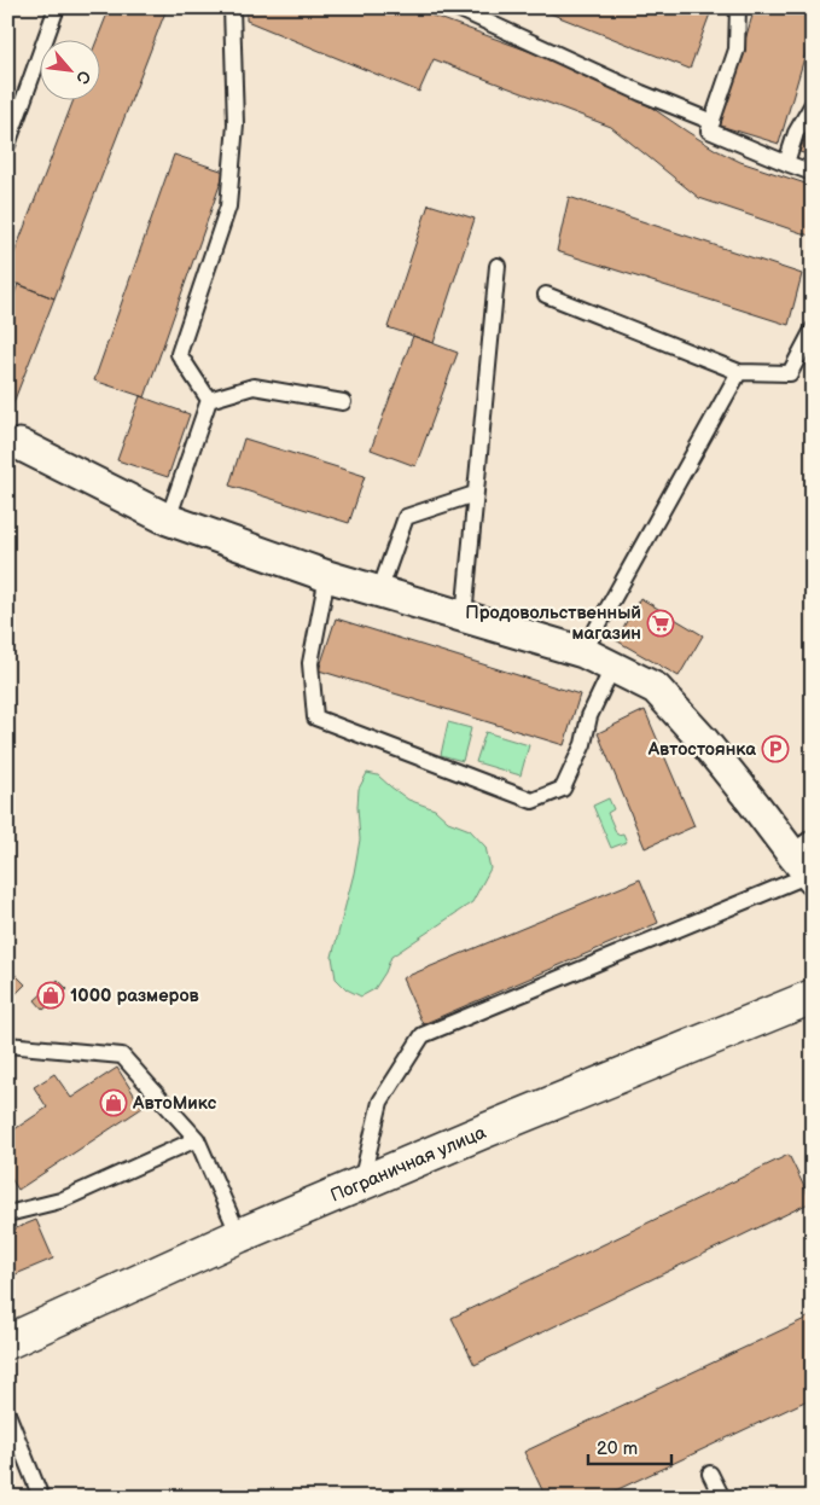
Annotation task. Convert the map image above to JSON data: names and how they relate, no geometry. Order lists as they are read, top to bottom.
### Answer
{
  "streets": {
    "street": ["Пограничная улица"]
  },
  "places": {
    "supermarket": ["Продовольственный магазин"],
    "parking": ["Автостоянка"],
    "shop": ["1000 размеров", "АвтоМикс"]
  },
  "scale_bar": "20 m",
  "north": "bottom right"
}
